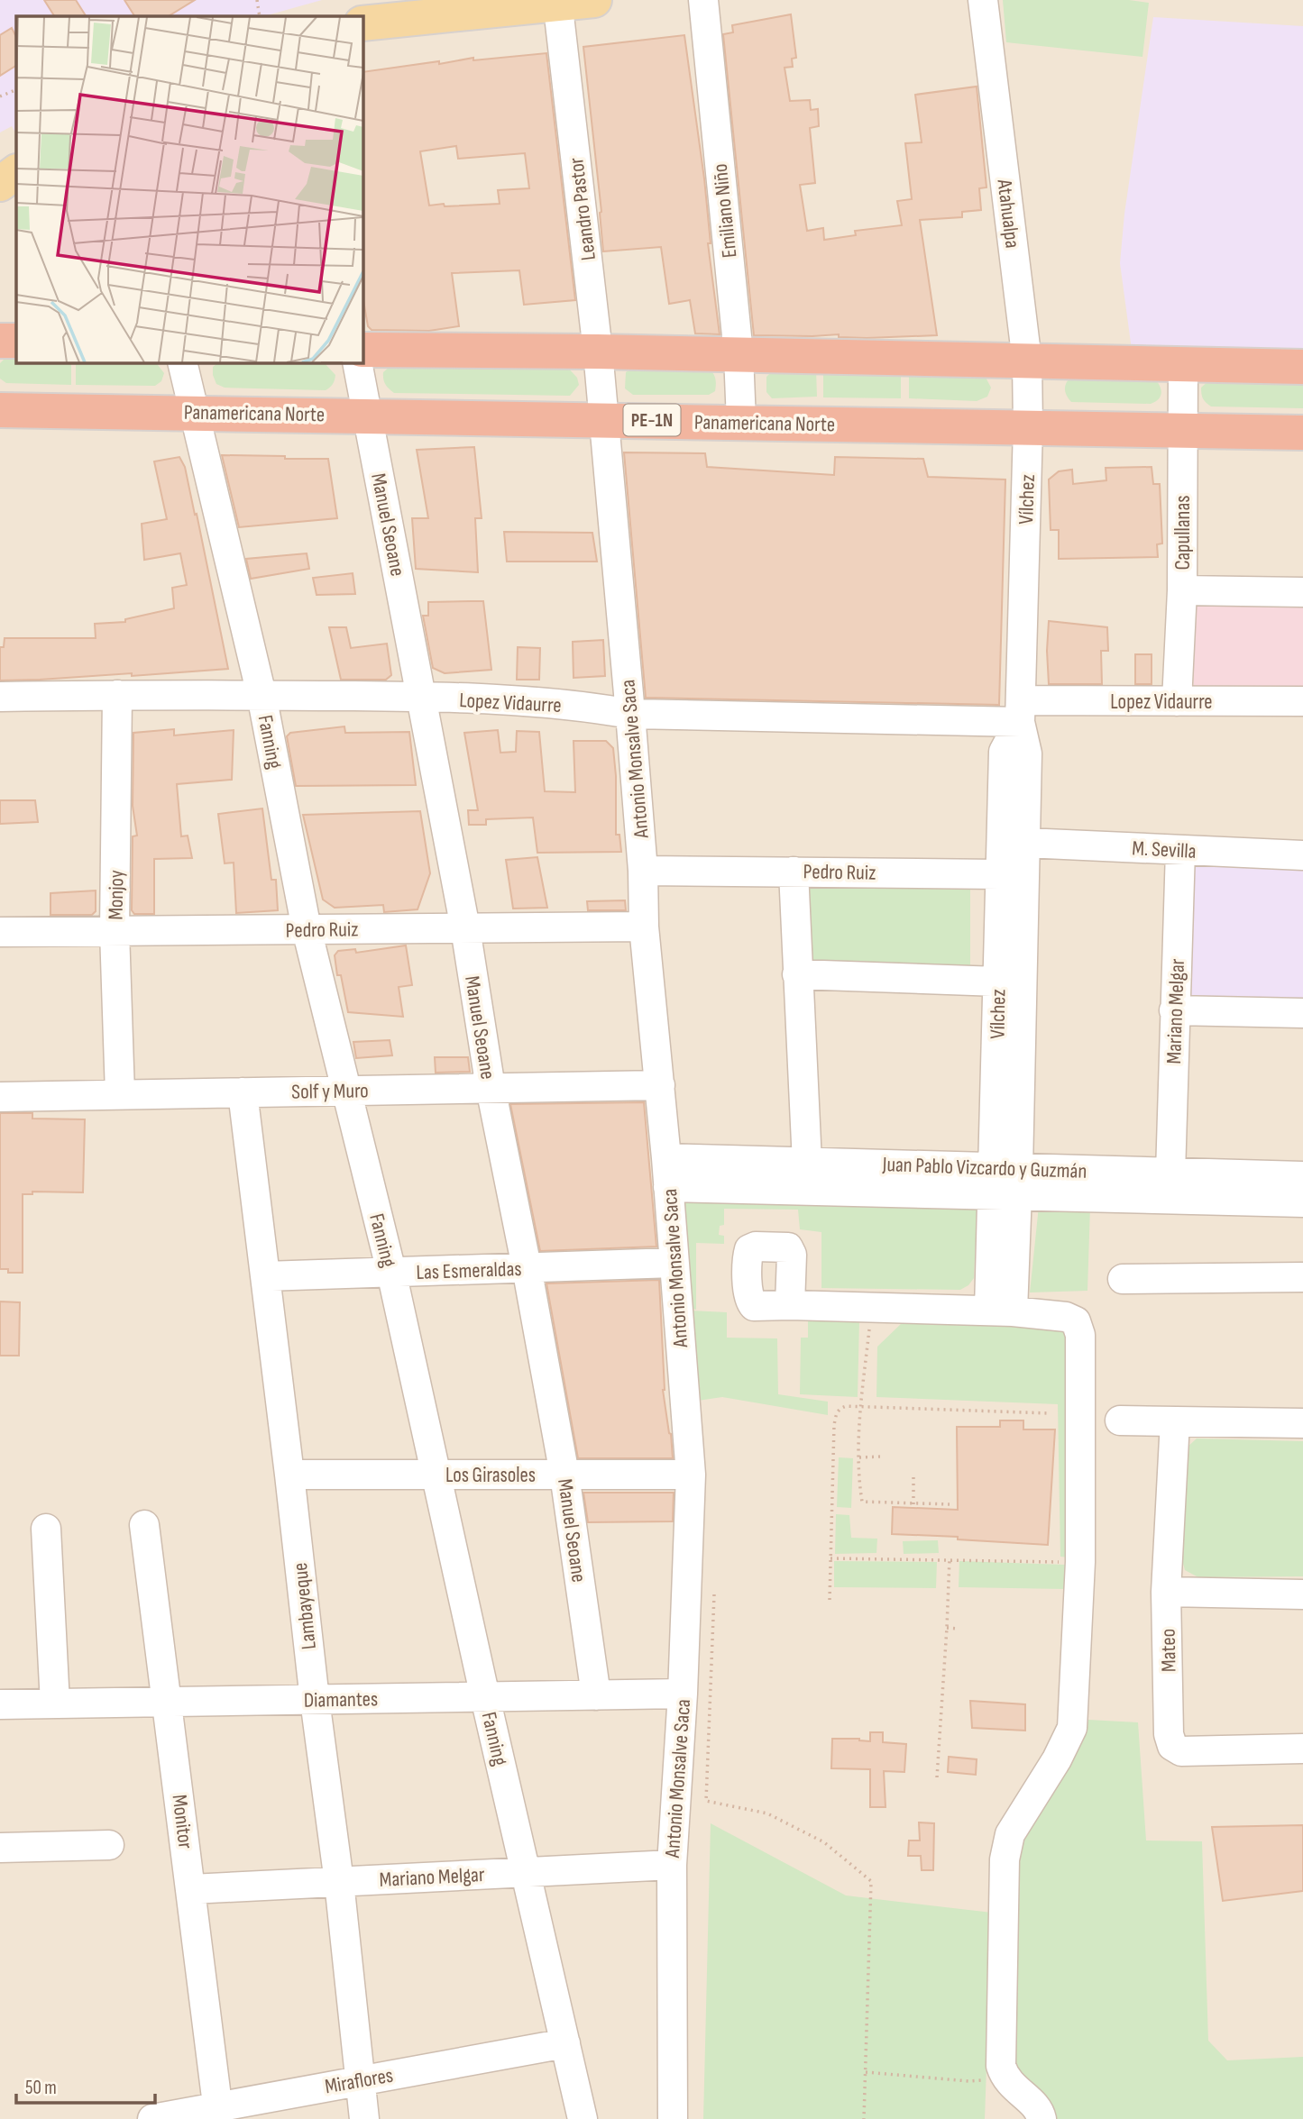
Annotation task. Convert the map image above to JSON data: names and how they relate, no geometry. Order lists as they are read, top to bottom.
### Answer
{
  "streets": {
    "highway": ["Panamericana Norte", "PE-1N"],
    "street": [
      "Leandro Pastor",
      "Emiliano Niño",
      "Atahualpa",
      "Vílchez",
      "Manuel Seoane",
      "Capullanas",
      "Lopez Vidaurre",
      "Fanning",
      "Antonio Monsalve Saca",
      "M. Sevilla",
      "Pedro Ruiz",
      "Monjoy",
      "Mariano Melgar",
      "Solf y Muro",
      "Juan Pablo Vizcardo y Guzmán",
      "Las Esmeraldas",
      "Los Girasoles",
      "Lambayeque",
      "Mateo",
      "Diamantes",
      "Monitor",
      "Miraflores"
    ]
  },
  "crossings": [
    ["Leandro Pastor", "Panamericana Norte"],
    ["Leandro Pastor", "Antonio Monsalve Saca"],
    ["Emiliano Niño", "Panamericana Norte"],
    ["Atahualpa", "Panamericana Norte"],
    ["Atahualpa", "Vílchez"],
    ["Panamericana Norte", "Vílchez"],
    ["Panamericana Norte", "Manuel Seoane"],
    ["Panamericana Norte", "Capullanas"],
    ["Panamericana Norte", "Fanning"],
    ["Panamericana Norte", "Antonio Monsalve Saca"],
    ["Vílchez", "Lopez Vidaurre"],
    ["Vílchez", "M. Sevilla"],
    ["Vílchez", "Pedro Ruiz"],
    ["Vílchez", "Juan Pablo Vizcardo y Guzmán"],
    ["Manuel Seoane", "Lopez Vidaurre"],
    ["Manuel Seoane", "Pedro Ruiz"],
    ["Manuel Seoane", "Solf y Muro"],
    ["Manuel Seoane", "Las Esmeraldas"],
    ["Manuel Seoane", "Los Girasoles"],
    ["Manuel Seoane", "Diamantes"],
    ["Capullanas", "Lopez Vidaurre"],
    ["Lopez Vidaurre", "Fanning"],
    ["Lopez Vidaurre", "Antonio Monsalve Saca"],
    ["Lopez Vidaurre", "Monjoy"],
    ["Fanning", "Pedro Ruiz"],
    ["Fanning", "Mariano Melgar"],
    ["Fanning", "Solf y Muro"],
    ["Fanning", "Las Esmeraldas"],
    ["Fanning", "Los Girasoles"],
    ["Fanning", "Diamantes"],
    ["Fanning", "Miraflores"],
    ["Antonio Monsalve Saca", "Pedro Ruiz"],
    ["Antonio Monsalve Saca", "Mariano Melgar"],
    ["Antonio Monsalve Saca", "Solf y Muro"],
    ["Antonio Monsalve Saca", "Juan Pablo Vizcardo y Guzmán"],
    ["Antonio Monsalve Saca", "Las Esmeraldas"],
    ["Antonio Monsalve Saca", "Los Girasoles"],
    ["Antonio Monsalve Saca", "Diamantes"],
    ["M. Sevilla", "Mariano Melgar"],
    ["Pedro Ruiz", "Monjoy"],
    ["Monjoy", "Solf y Muro"],
    ["Mariano Melgar", "Juan Pablo Vizcardo y Guzmán"],
    ["Mariano Melgar", "Lambayeque"],
    ["Mariano Melgar", "Monitor"],
    ["Solf y Muro", "Lambayeque"],
    ["Las Esmeraldas", "Lambayeque"],
    ["Los Girasoles", "Lambayeque"],
    ["Lambayeque", "Diamantes"],
    ["Lambayeque", "Miraflores"],
    ["Diamantes", "Monitor"],
    ["Monitor", "Miraflores"]
  ],
  "scale_bar": "50 m"
}
